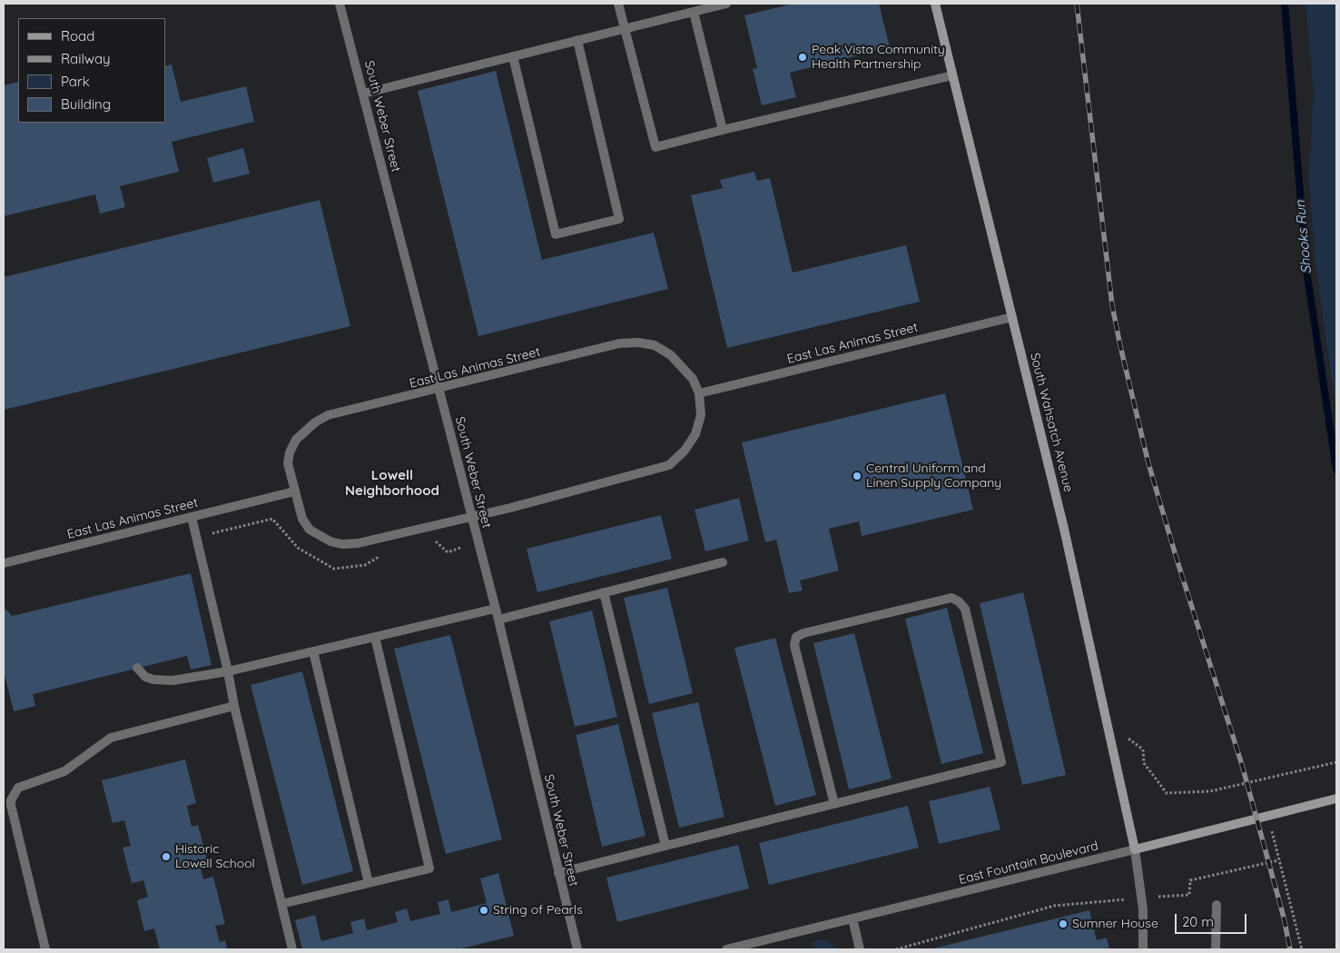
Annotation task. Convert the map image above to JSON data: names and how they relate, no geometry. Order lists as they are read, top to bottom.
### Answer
{
  "streets": {
    "main road": ["South Wahsatch Avenue", "East Fountain Boulevard"],
    "street": ["South Weber Street", "East Las Animas Street"]
  },
  "crossings": [
    ["South Weber Street", "East Las Animas Street"],
    ["East Las Animas Street", "South Wahsatch Avenue"],
    ["South Wahsatch Avenue", "East Fountain Boulevard"]
  ],
  "districts": ["Lowell Neighborhood"],
  "water": ["Shooks Run"],
  "places": [
    "Peak Vista Community Health Partnership",
    "Central Uniform and Linen Supply Company",
    "Historic Lowell School",
    "String of Pearls",
    "Sumner House"
  ],
  "legend": [
    "Road",
    "Railway",
    "Park",
    "Building"
  ],
  "scale_bar": "20 m"
}
